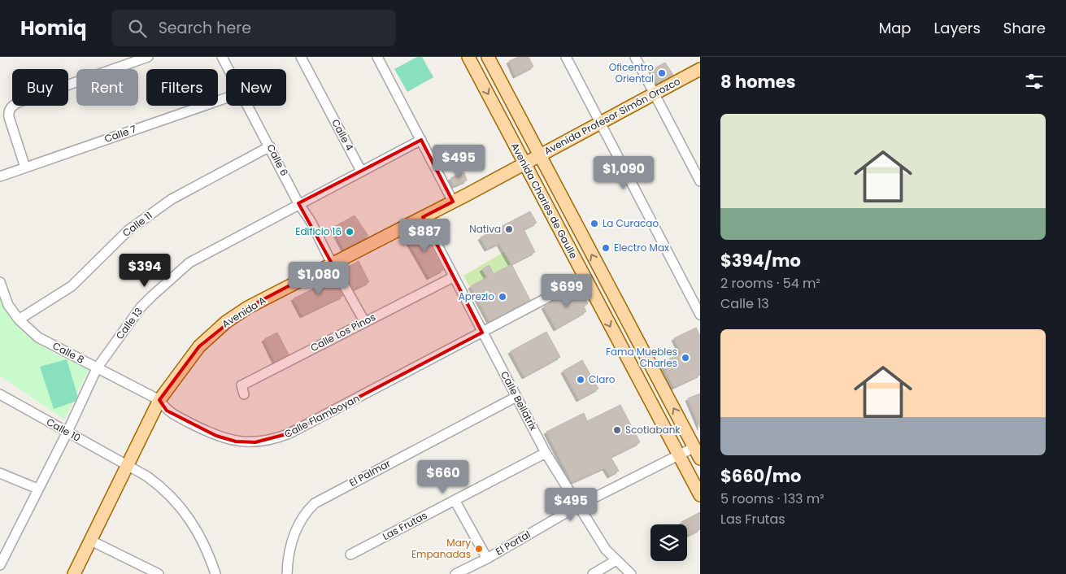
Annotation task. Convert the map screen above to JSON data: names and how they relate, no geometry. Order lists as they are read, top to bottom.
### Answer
{
  "streets": {
    "main road": ["Avenida Profesor Simón Orozco", "Avenida Charles de Gaulle", "Avenida A"],
    "street": [
      "Calle 7",
      "Calle 4",
      "Calle 6",
      "Calle 11",
      "Calle 13",
      "Calle Los Pinos",
      "Calle 8",
      "Calle Bellatrix",
      "Calle Flamboyan",
      "Calle 10",
      "El Palmar",
      "Las Frutas",
      "El Portal"
    ]
  },
  "crossings": [
    ["Avenida Profesor Simón Orozco", "Avenida Charles de Gaulle"],
    ["Avenida Profesor Simón Orozco", "Avenida A"],
    ["Calle 4", "Calle 13"],
    ["Calle 6", "Calle 11"],
    ["Calle 6", "Avenida A"],
    ["Calle 6", "Calle 13"],
    ["Calle 6", "Calle Los Pinos"],
    ["Avenida Charles de Gaulle", "Avenida A"],
    ["Avenida Charles de Gaulle", "Calle Flamboyan"],
    ["Avenida Charles de Gaulle", "El Portal"],
    ["Calle 11", "Calle 8"],
    ["Avenida A", "Calle 8"],
    ["Avenida A", "Calle Bellatrix"],
    ["Avenida A", "Calle Flamboyan"],
    ["Avenida A", "Calle 10"],
    ["Calle 13", "Calle 8"],
    ["Calle 13", "Calle 10"],
    ["Calle Los Pinos", "Calle Bellatrix"],
    ["Calle 8", "Calle Flamboyan"],
    ["Calle Bellatrix", "Calle Flamboyan"],
    ["Calle Bellatrix", "El Palmar"],
    ["Calle Bellatrix", "Las Frutas"],
    ["Calle Bellatrix", "El Portal"]
  ],
  "places": [
    "Oficentro Oriental",
    "La Curacao",
    "Nativa",
    "Edificio 16",
    "Electro Max",
    "Aprezio",
    "Fama Muebles Charles",
    "Claro",
    "Scotiabank",
    "Mary Empanadas"
  ],
  "page": {
    "header": "Homiq",
    "search": "Search here",
    "nav": ["Map", "Layers", "Share"],
    "heading": "8 homes",
    "chip": [
      "Buy",
      "Rent",
      "Filters",
      "New"
    ],
    "list": [
      {
        "name": "$394/mo",
        "note": "2 rooms · 54 m² · Calle 13"
      },
      {
        "name": "$660/mo",
        "note": "5 rooms · 133 m² · Las Frutas"
      }
    ],
    "price": [
      "$495",
      "$1,090",
      "$887",
      "$394",
      "$1,080",
      "$699",
      "$660",
      "$495"
    ]
  }
}
